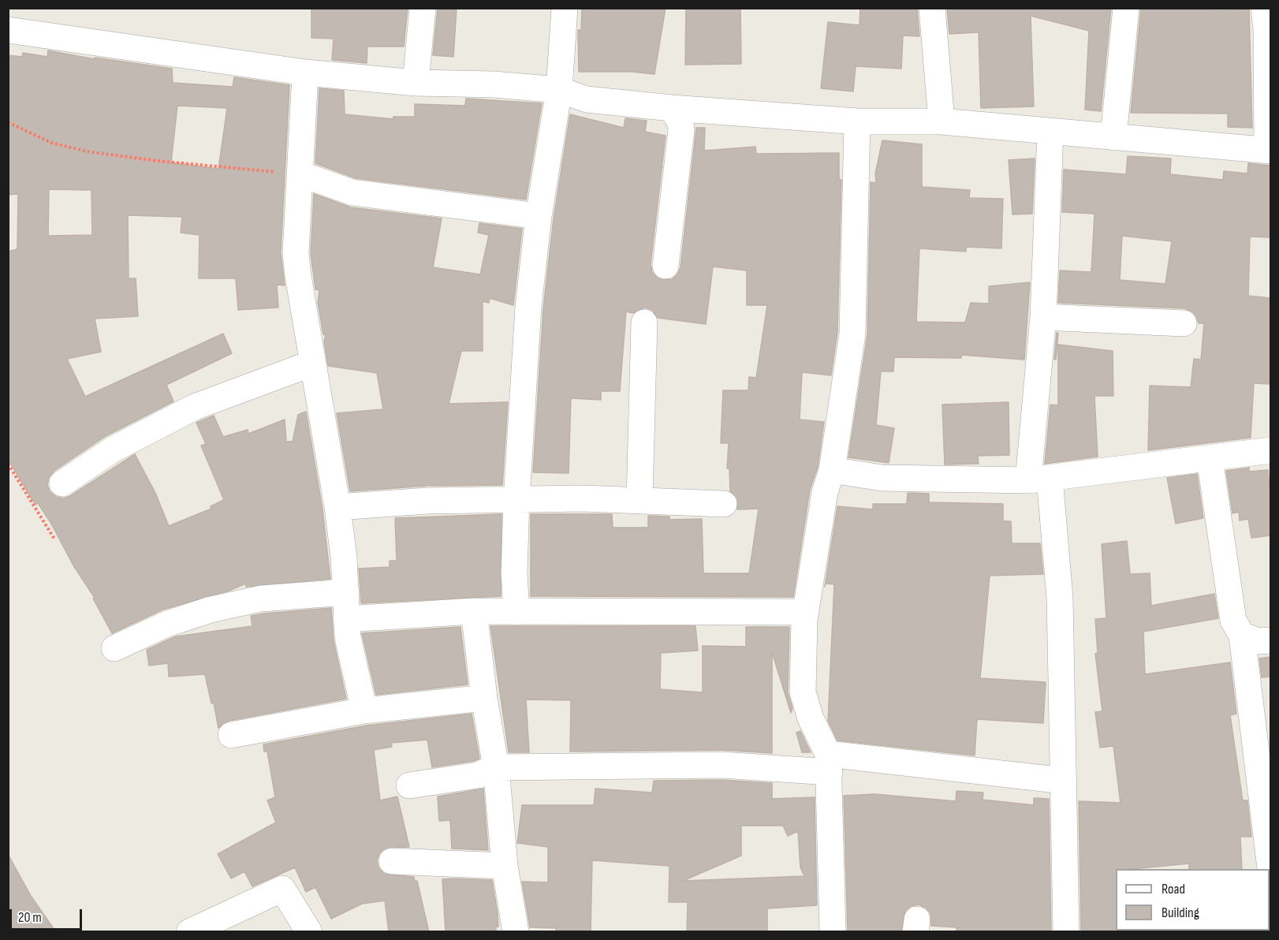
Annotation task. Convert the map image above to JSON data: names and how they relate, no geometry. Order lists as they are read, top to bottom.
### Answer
{
  "legend": ["Road", "Building"],
  "scale_bar": "20 m"
}
